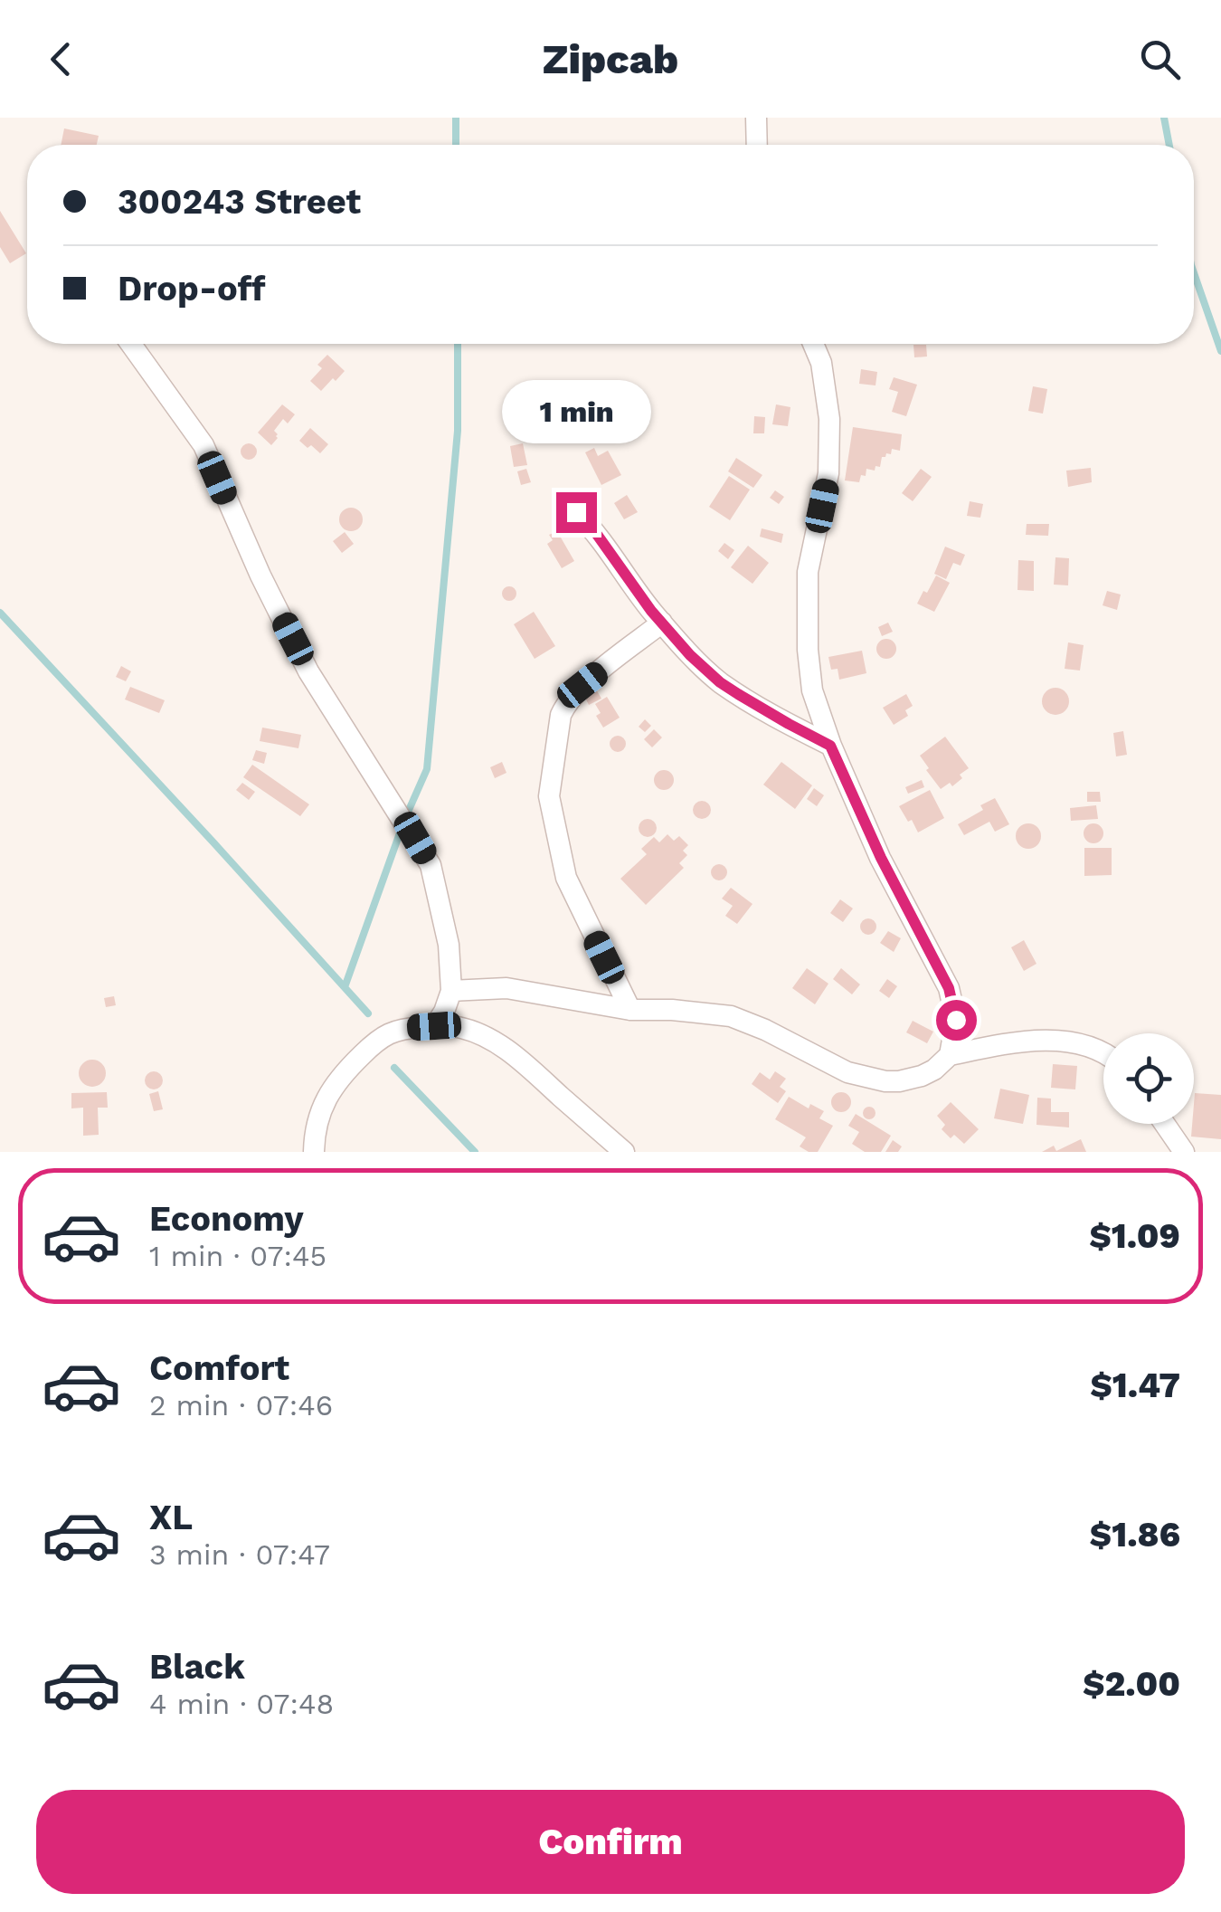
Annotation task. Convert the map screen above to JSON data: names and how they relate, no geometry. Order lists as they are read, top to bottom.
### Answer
{
  "page": {
    "header": "Zipcab",
    "banner": ["300243 Street", "Drop-off"],
    "bubble": "1 min",
    "list": [
      {
        "name": "Economy",
        "note": "1 min · 07:45",
        "value": "$1.09"
      },
      {
        "name": "Comfort",
        "note": "2 min · 07:46",
        "value": "$1.47"
      },
      {
        "name": "XL",
        "note": "3 min · 07:47",
        "value": "$1.86"
      },
      {
        "name": "Black",
        "note": "4 min · 07:48",
        "value": "$2.00"
      }
    ],
    "buttons": "Confirm"
  }
}
